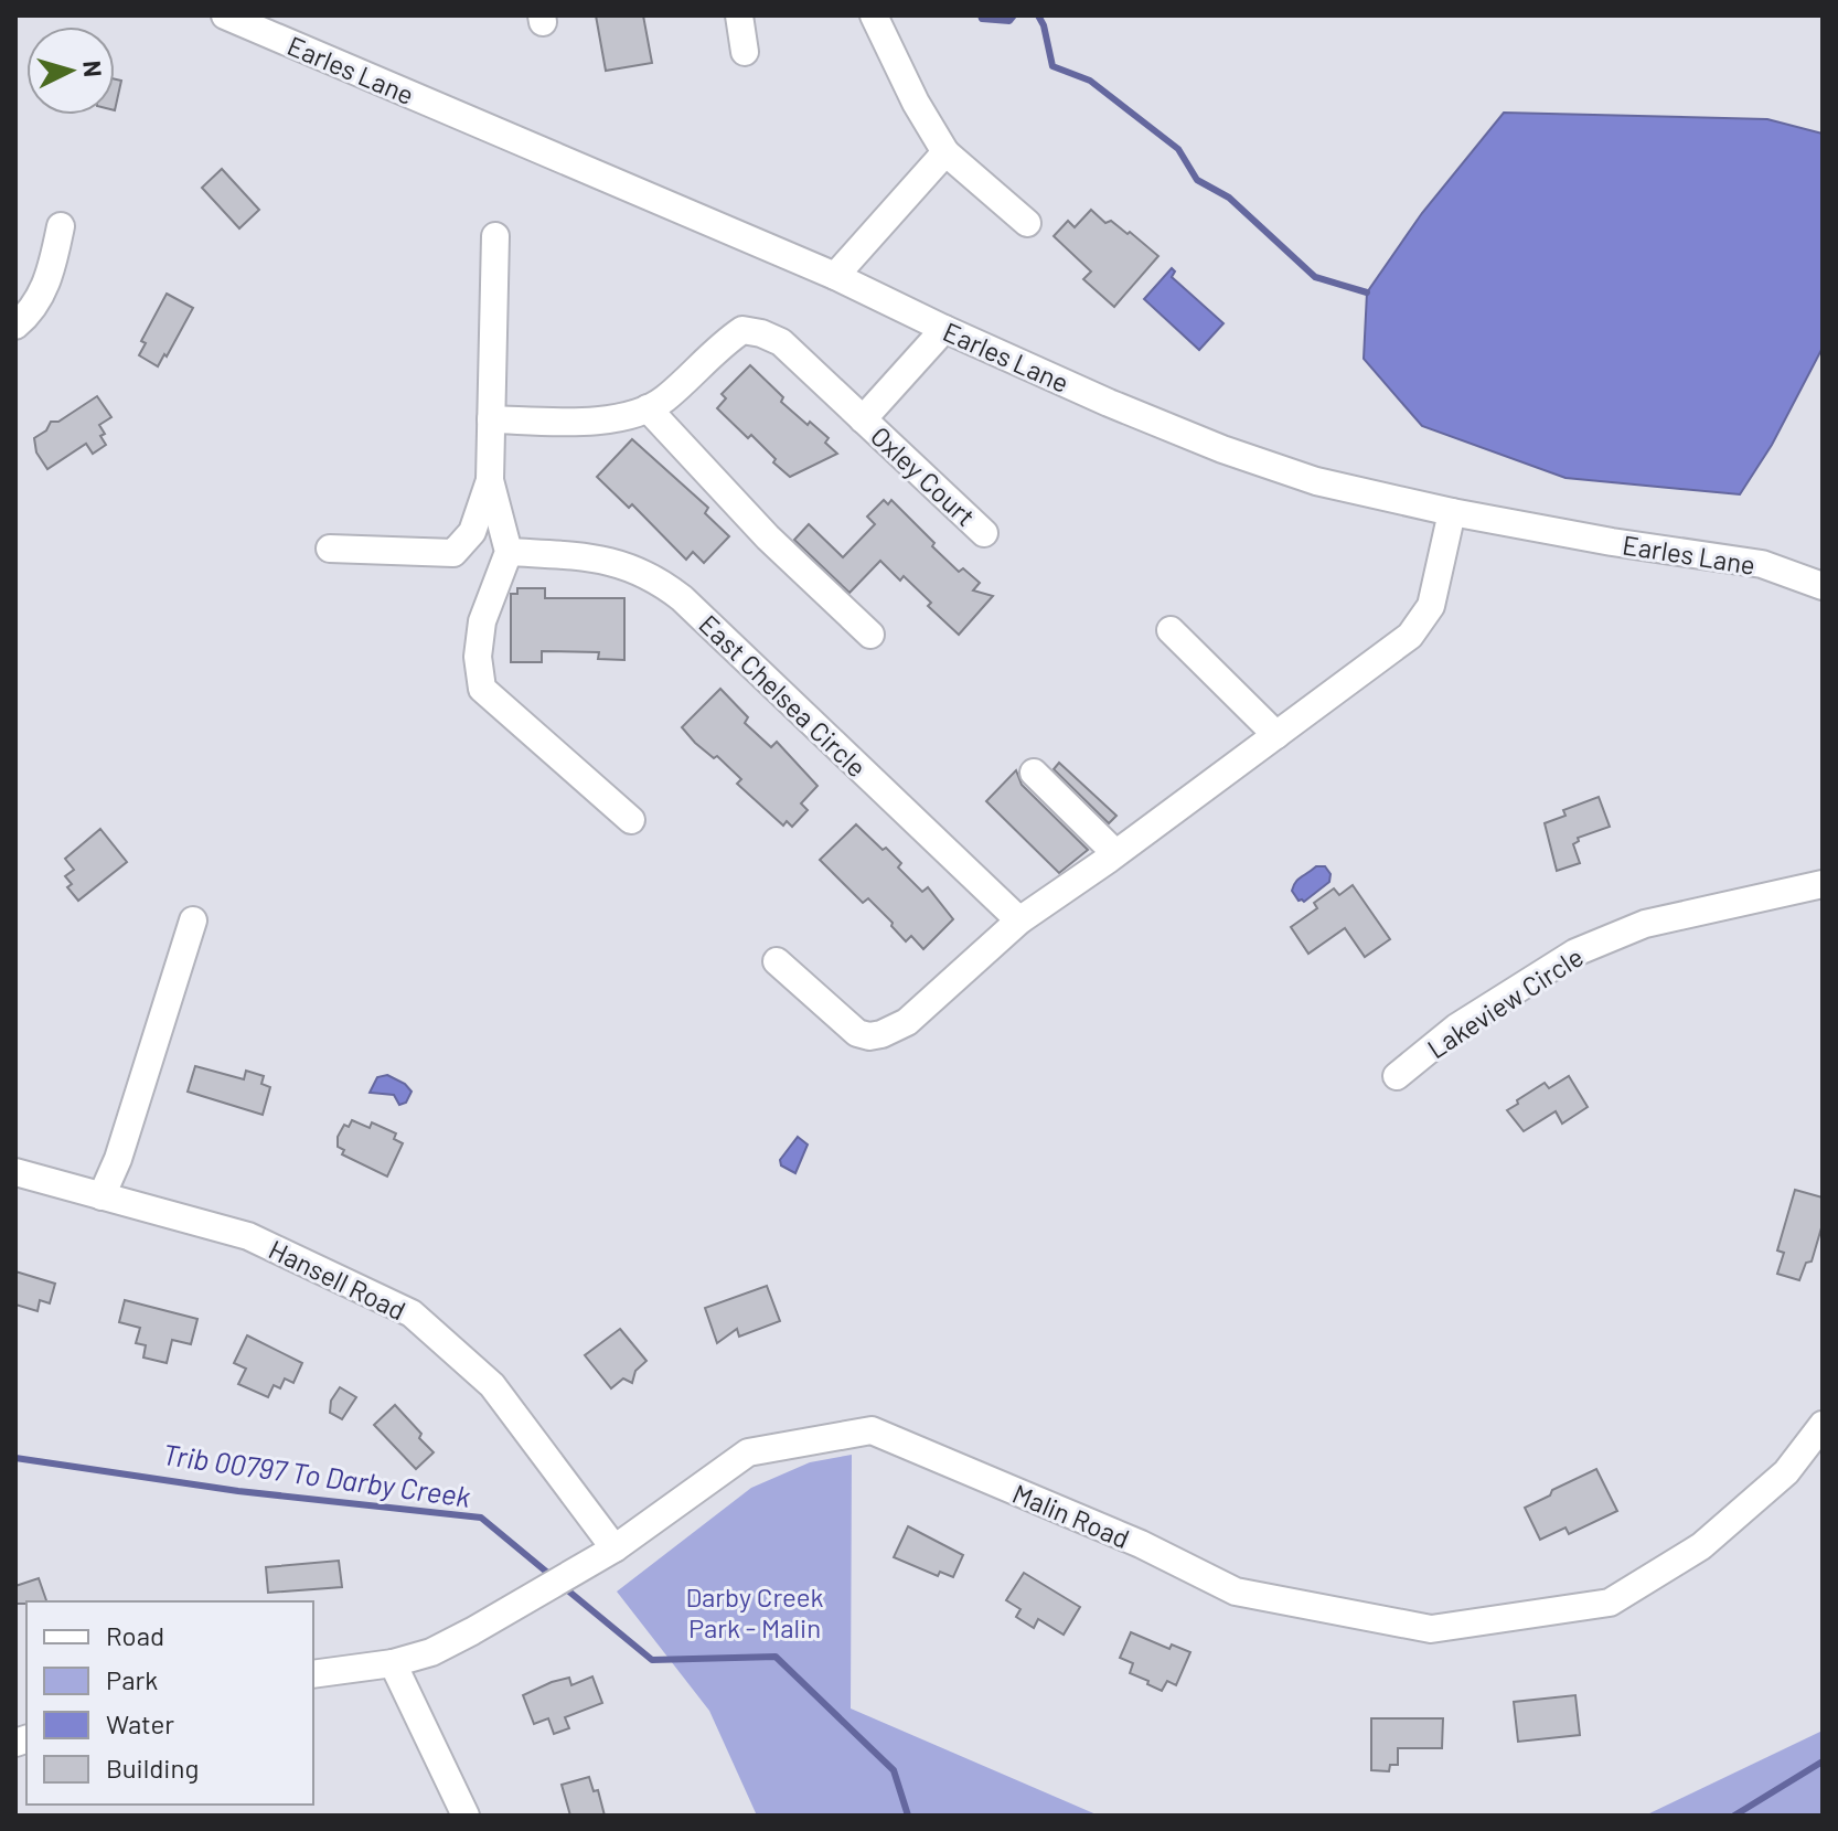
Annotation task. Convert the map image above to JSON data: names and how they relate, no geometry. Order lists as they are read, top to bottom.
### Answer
{
  "streets": {
    "street": [
      "Earles Lane",
      "Oxley Court",
      "East Chelsea Circle",
      "Lakeview Circle",
      "Hansell Road",
      "Malin Road"
    ]
  },
  "crossings": [
    ["Hansell Road", "Malin Road"]
  ],
  "water": ["Trib 00797 To Darby Creek"],
  "parks": ["Darby Creek Park - Malin"],
  "legend": [
    "Road",
    "Park",
    "Water",
    "Building"
  ],
  "north": "right"
}
